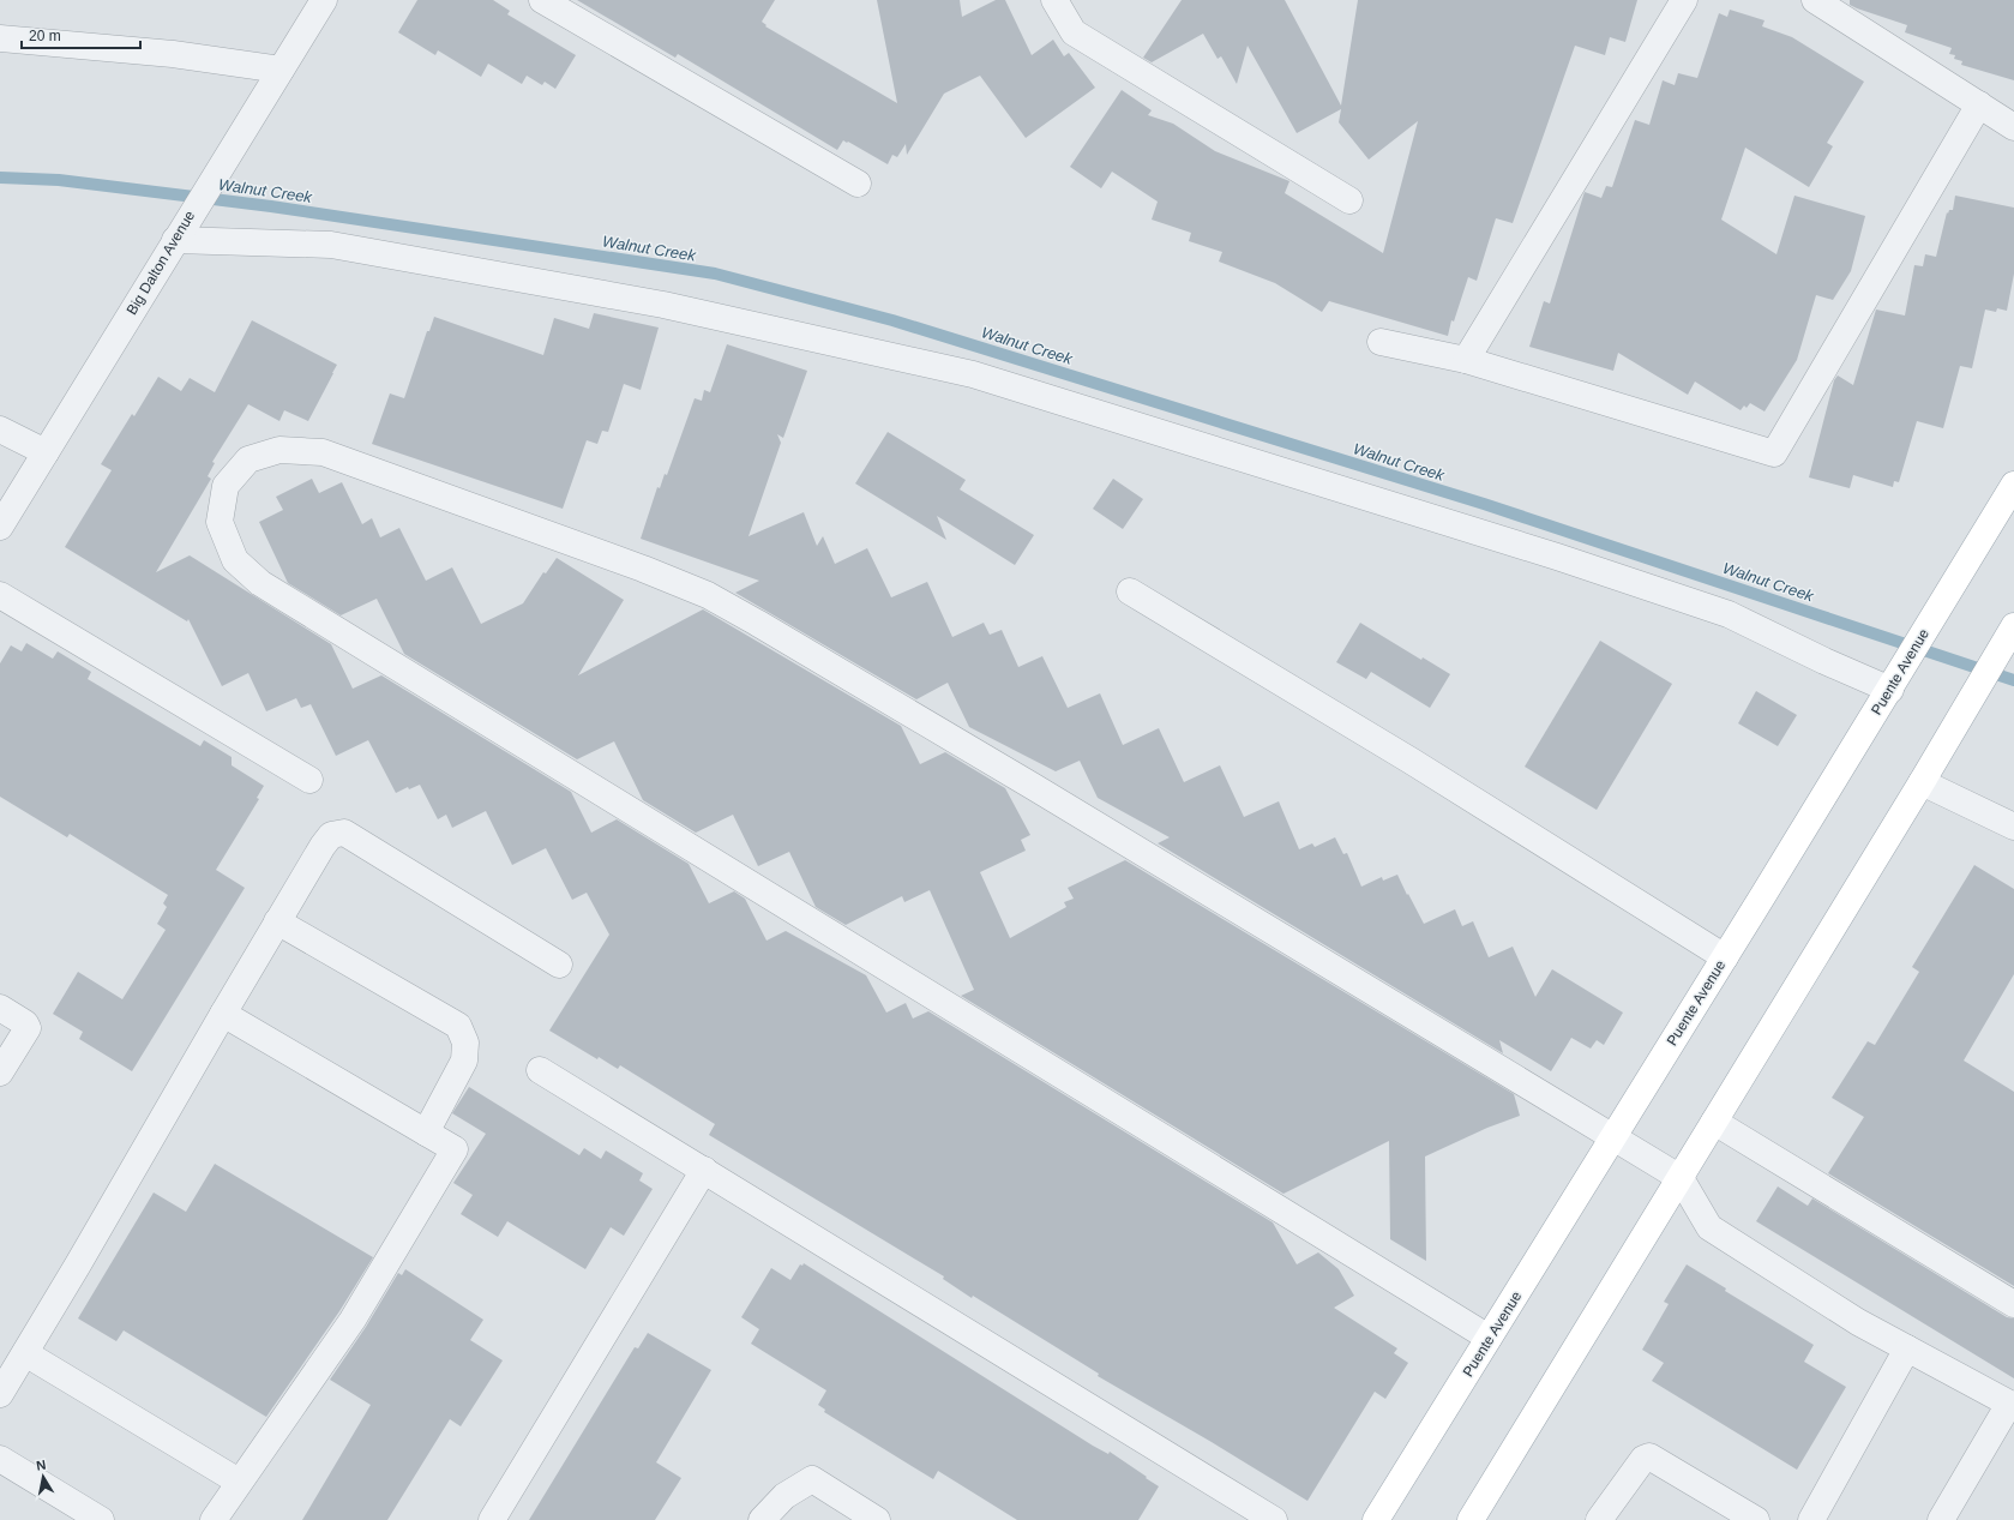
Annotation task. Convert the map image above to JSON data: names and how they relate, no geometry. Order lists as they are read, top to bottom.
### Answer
{
  "streets": {
    "main road": ["Puente Avenue"],
    "street": ["Big Dalton Avenue"]
  },
  "water": ["Walnut Creek"],
  "scale_bar": "20 m",
  "north": "top"
}
